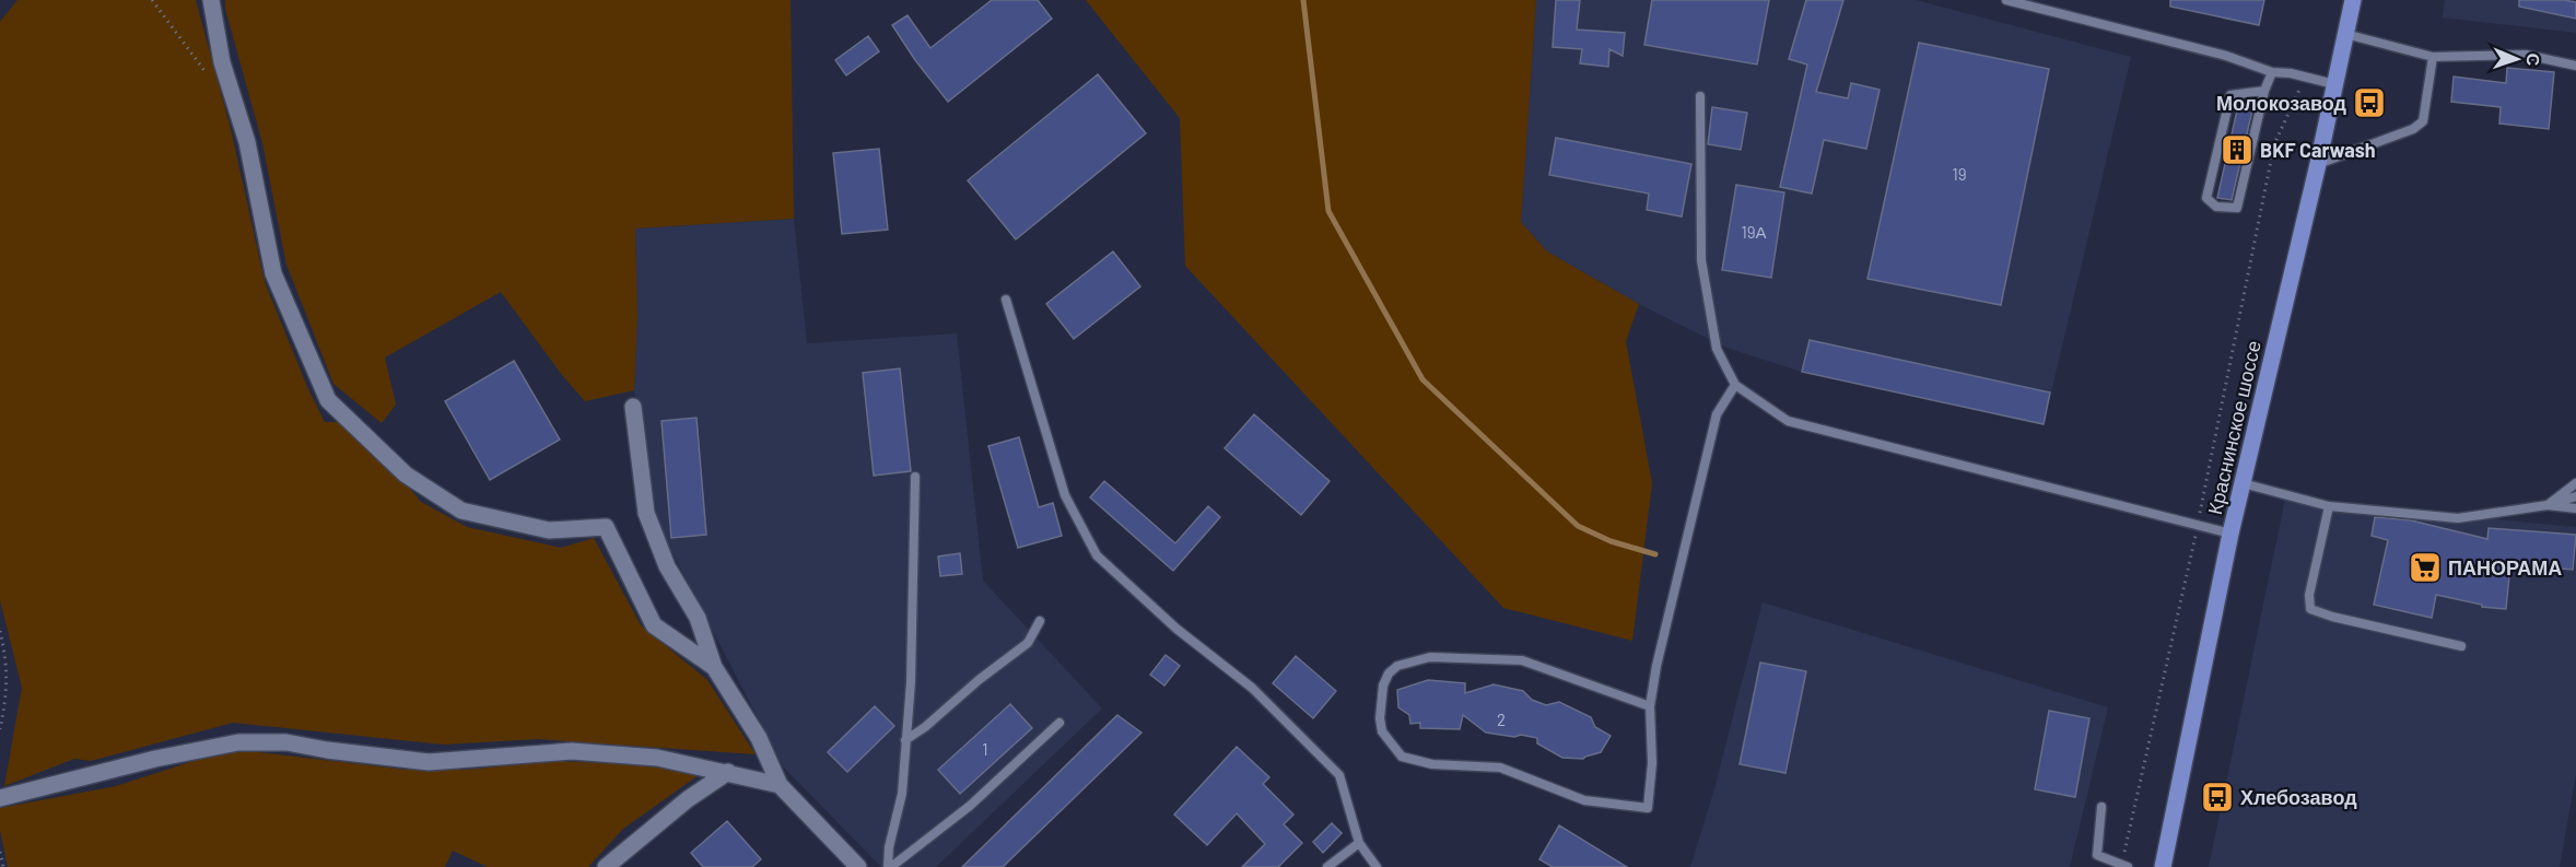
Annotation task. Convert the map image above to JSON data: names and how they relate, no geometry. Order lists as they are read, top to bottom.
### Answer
{
  "streets": {
    "main road": ["Краснинское шоссе"]
  },
  "places": {
    "bus stop": ["Молокозавод", "Хлебозавод"],
    "building": ["BKF Carwash"],
    "supermarket": ["ПАНОРАМА"]
  },
  "house_numbers": [
    "19",
    "19А",
    "2",
    "1"
  ],
  "north": "right"
}
